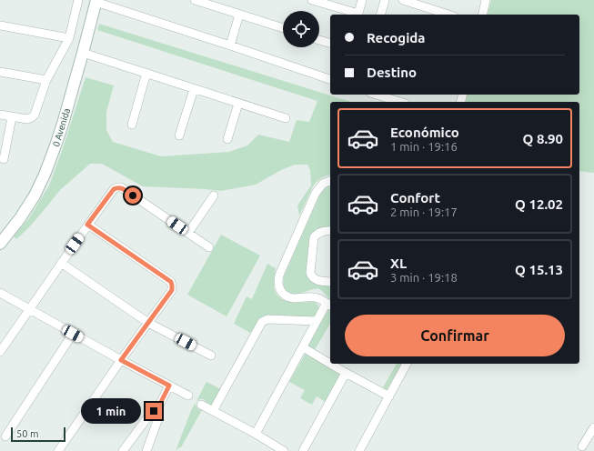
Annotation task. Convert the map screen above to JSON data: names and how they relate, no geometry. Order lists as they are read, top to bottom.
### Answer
{
  "streets": {
    "main road": ["0 Avenida"]
  },
  "scale_bar": "50 m",
  "page": {
    "banner": ["Recogida", "Destino"],
    "list": [
      {
        "name": "Económico",
        "note": "1 min · 19:16",
        "value": "Q 8.90"
      },
      {
        "name": "Confort",
        "note": "2 min · 19:17",
        "value": "Q 12.02"
      },
      {
        "name": "XL",
        "note": "3 min · 19:18",
        "value": "Q 15.13"
      }
    ],
    "buttons": "Confirmar",
    "bubble": "1 min",
    "scale": "50 m"
  }
}
